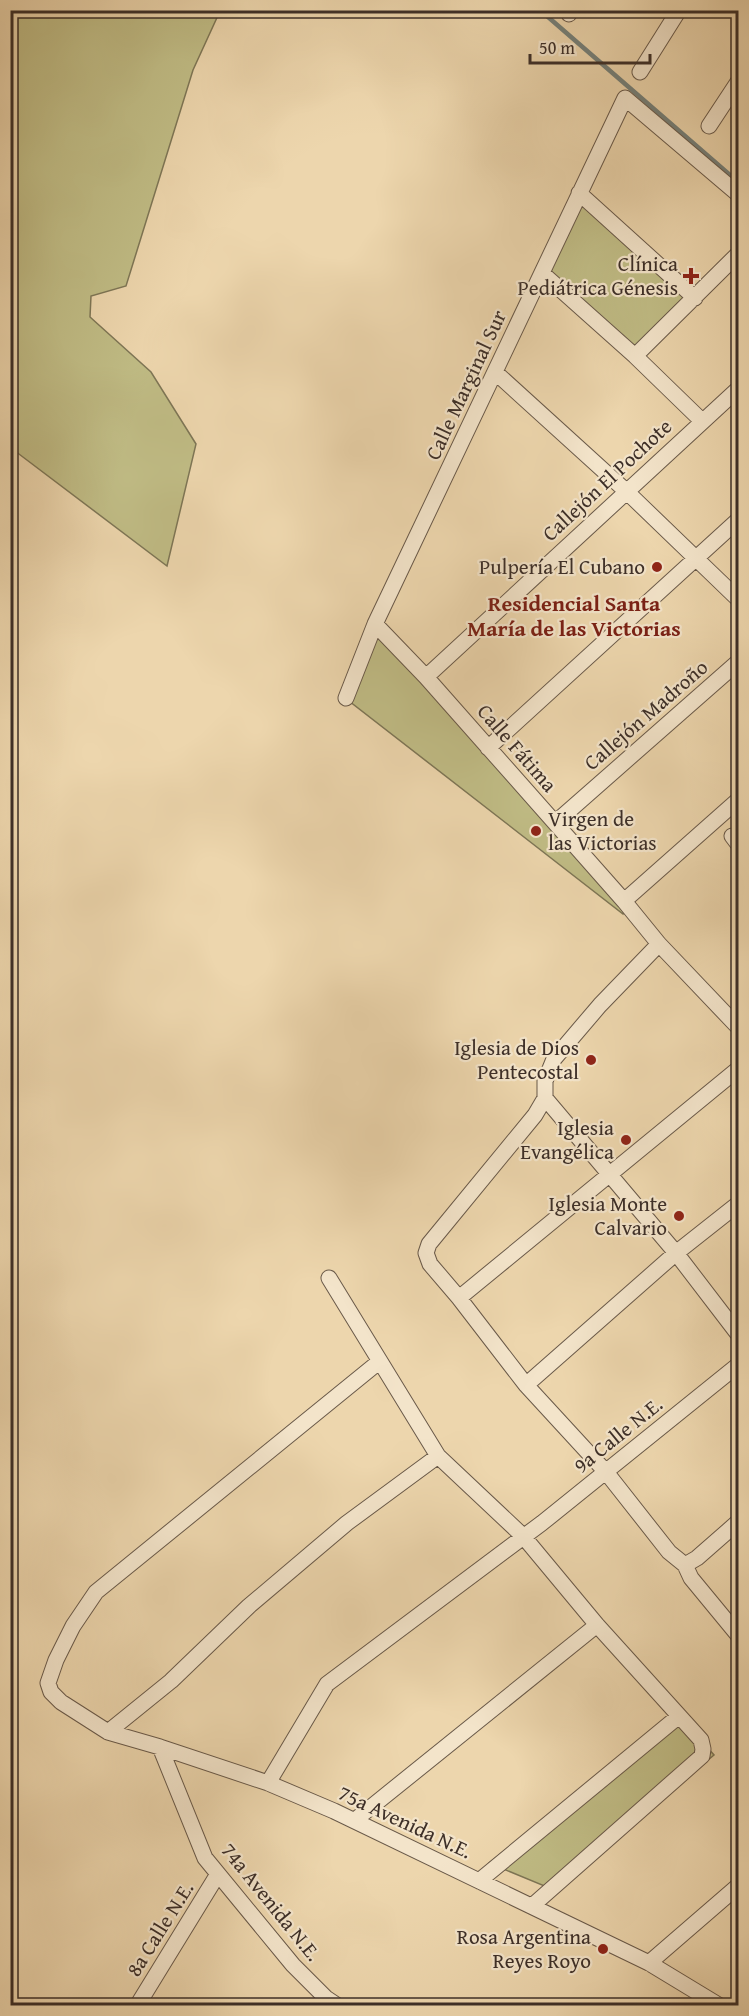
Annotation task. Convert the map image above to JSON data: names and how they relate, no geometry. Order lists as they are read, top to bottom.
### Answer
{
  "streets": {
    "street": [
      "Calle Marginal Sur",
      "Callejón El Pochote",
      "Callejón Madroño",
      "Calle Fátima",
      "9a Calle N.E.",
      "75a Avenida N.E.",
      "74a Avenida N.E.",
      "8a Calle N.E."
    ]
  },
  "crossings": [
    ["Calle Marginal Sur", "Calle Fátima"],
    ["Callejón El Pochote", "Calle Fátima"],
    ["Callejón Madroño", "Calle Fátima"],
    ["9a Calle N.E.", "75a Avenida N.E."],
    ["75a Avenida N.E.", "74a Avenida N.E."],
    ["74a Avenida N.E.", "8a Calle N.E."]
  ],
  "districts": ["Residencial Santa María de las Victorias"],
  "places": {
    "health": ["Clínica Pediátrica Génesis"],
    "other": [
      "Pulpería El Cubano",
      "Virgen de las Victorias",
      "Iglesia de Dios Pentecostal",
      "Iglesia Evangélica",
      "Iglesia Monte Calvario",
      "Rosa Argentina Reyes Royo"
    ]
  },
  "scale_bar": "50 m"
}
